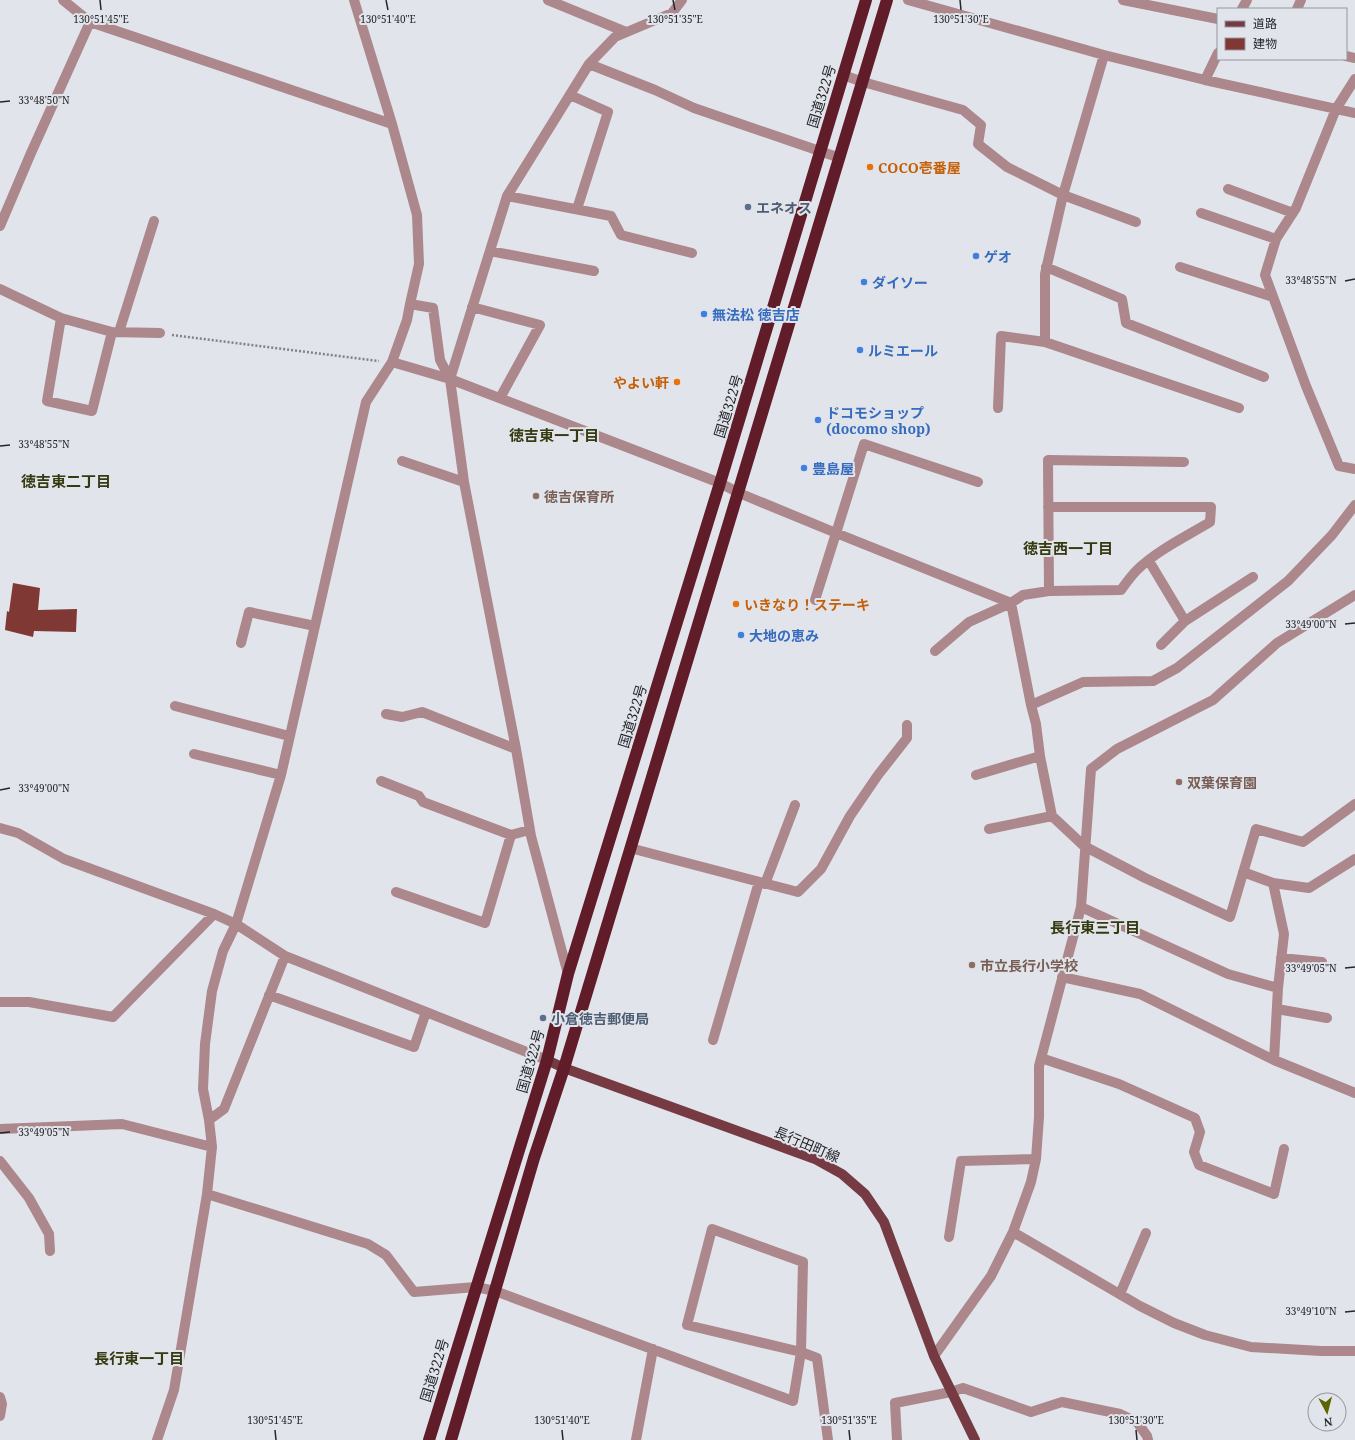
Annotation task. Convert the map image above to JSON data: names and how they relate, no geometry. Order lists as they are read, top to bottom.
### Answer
{
  "streets": {
    "highway": ["国道322号"],
    "main road": ["長行田町線"]
  },
  "crossings": [
    ["国道322号", "長行田町線"]
  ],
  "districts": [
    "徳吉東一丁目",
    "徳吉東二丁目",
    "徳吉西一丁目",
    "長行東三丁目",
    "長行東一丁目"
  ],
  "places": [
    "COCO壱番屋",
    "エネオス",
    "ゲオ",
    "ダイソー",
    "無法松 徳吉店",
    "ルミエール",
    "やよい軒",
    "ドコモショップ (docomo shop)",
    "豊島屋",
    "徳吉保育所",
    "いきなり！ステーキ",
    "大地の恵み",
    "双葉保育園",
    "市立長行小学校",
    "小倉徳吉郵便局"
  ],
  "legend": ["道路", "建物"],
  "north": "bottom",
  "coordinates": [
    "130°51'45\"E",
    "130°51'40\"E",
    "130°51'35\"E",
    "130°51'30\"E",
    "33°48'50\"N",
    "33°48'55\"N",
    "33°49'00\"N",
    "33°49'05\"N",
    "33°49'10\"N"
  ]
}
